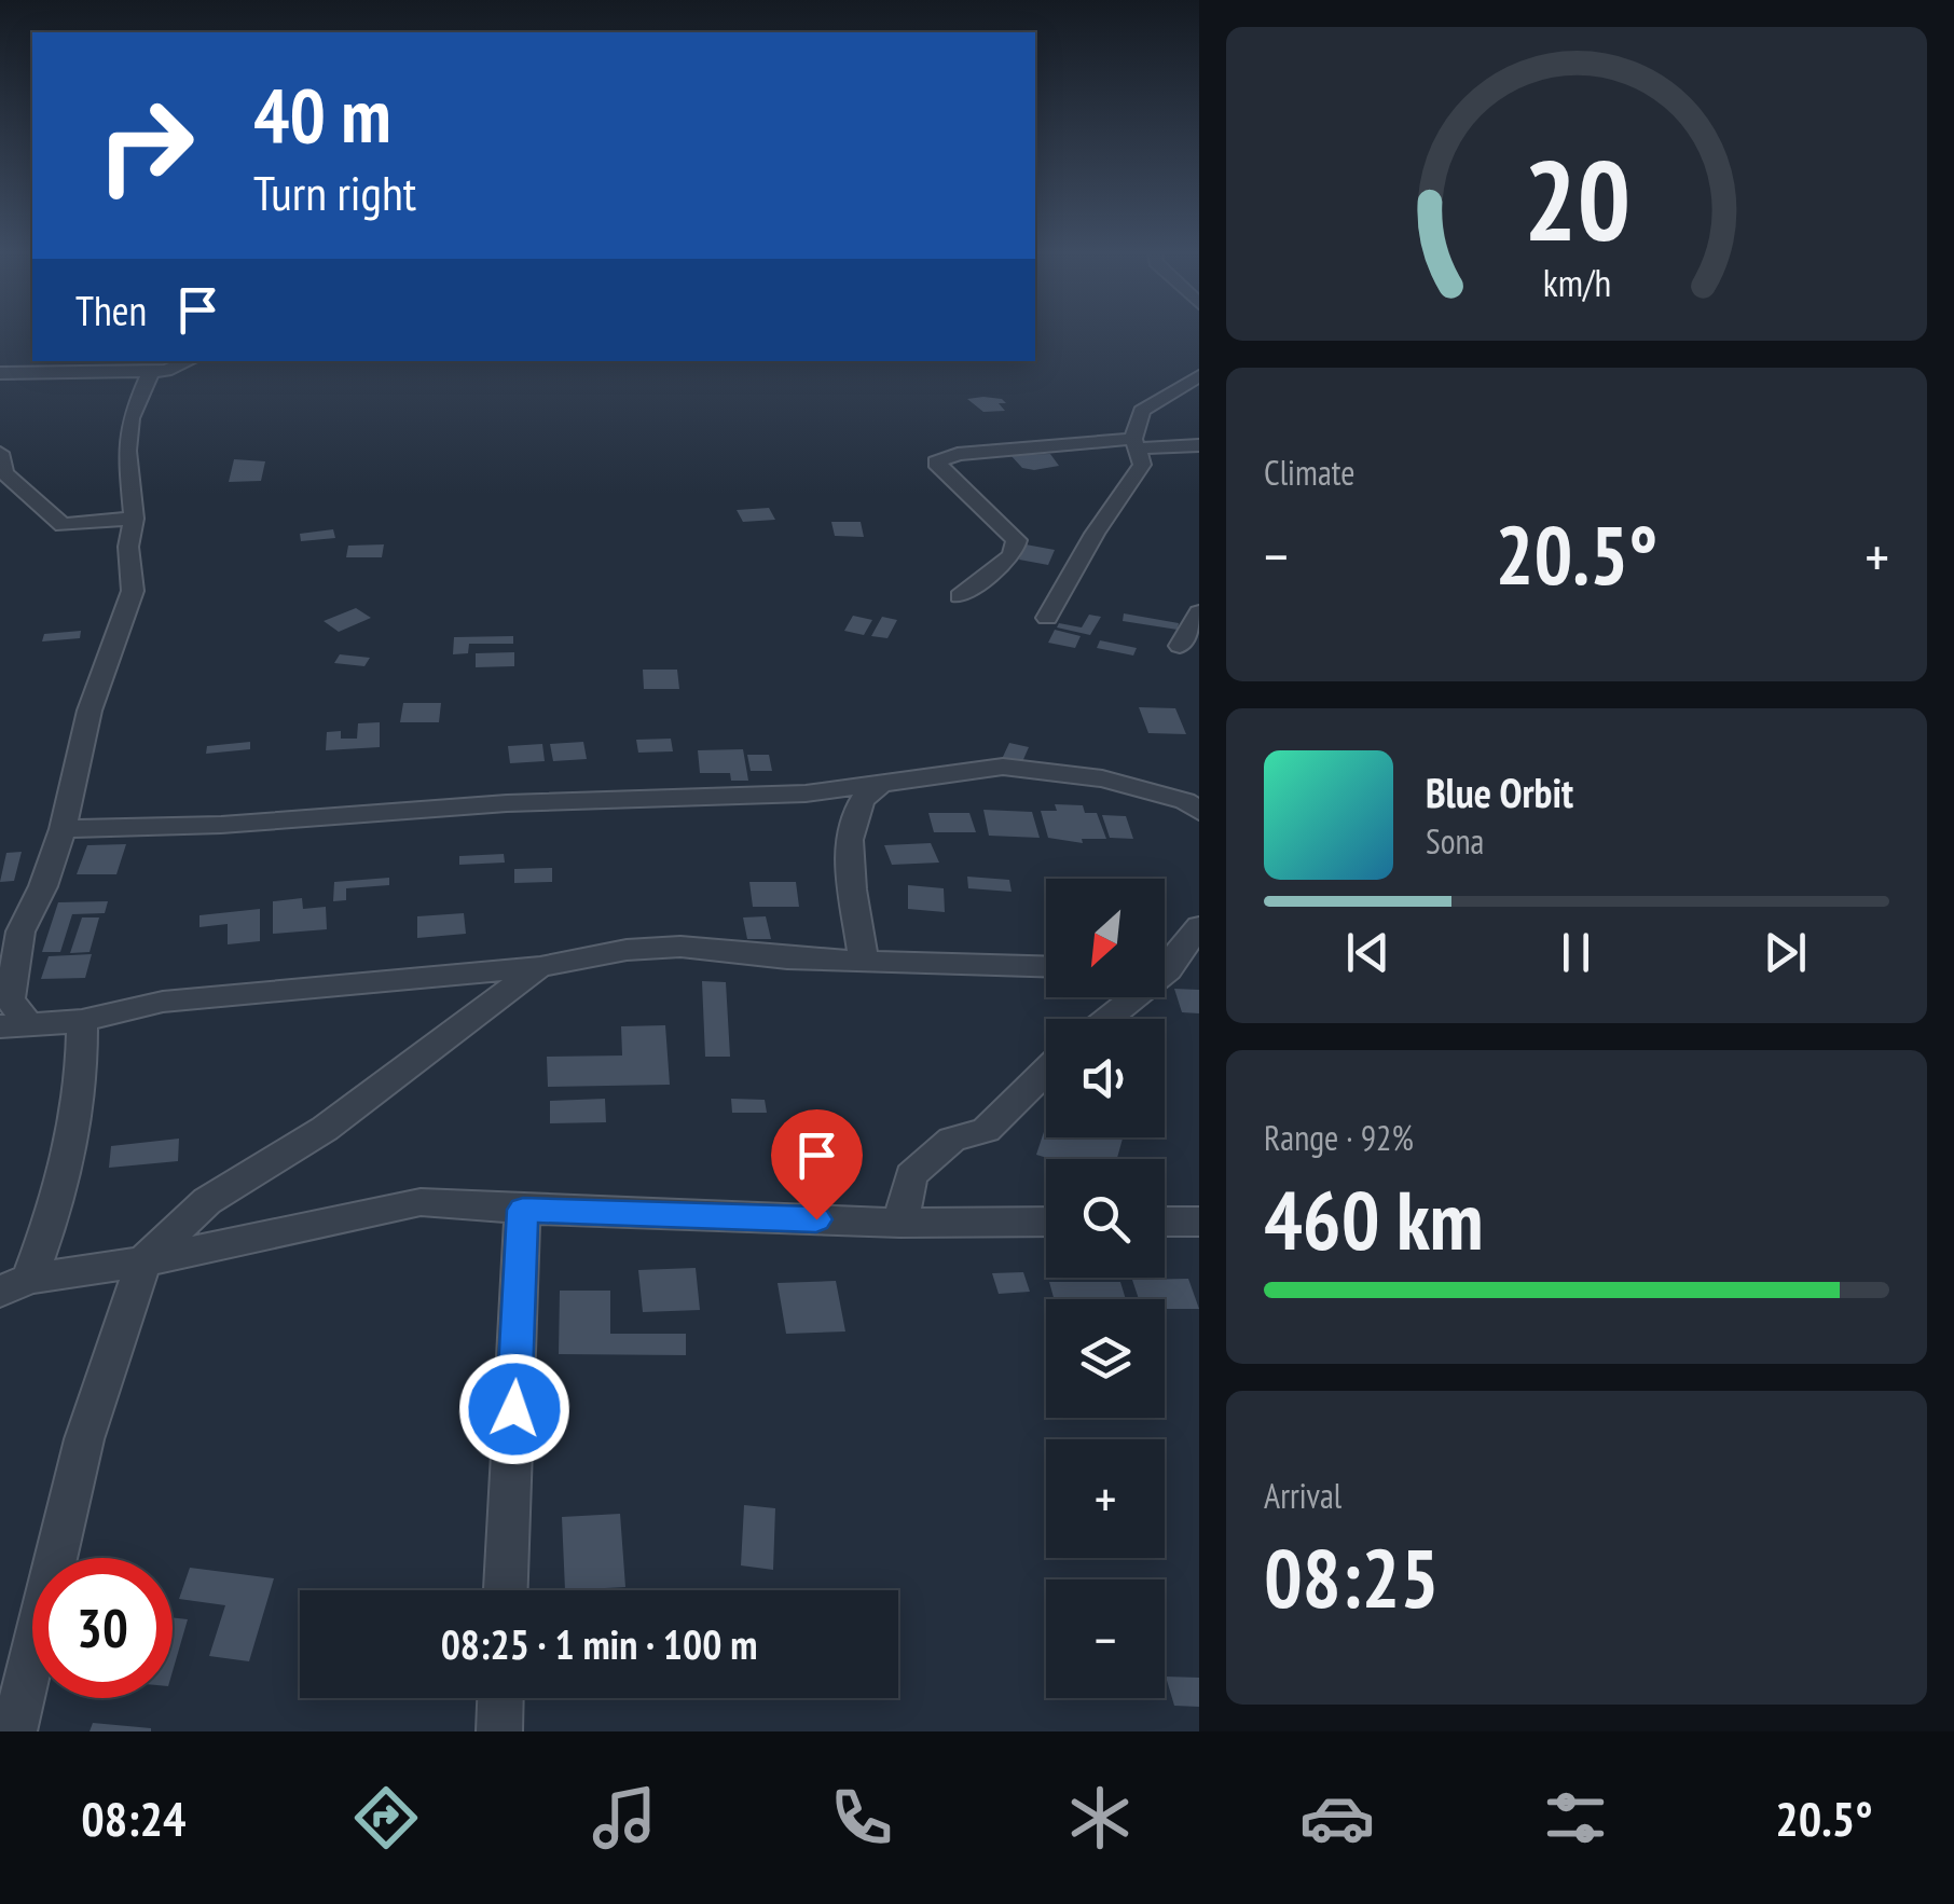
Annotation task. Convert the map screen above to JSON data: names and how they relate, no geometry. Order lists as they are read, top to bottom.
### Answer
{
  "north": "bottom left",
  "page": {
    "turn": ["40 m", "Turn right"],
    "then": "Then",
    "tile": [
      "Climate",
      ["Range · 92%", "460 km"],
      ["Arrival", "08:25"]
    ],
    "heat": ["−", "20.5°", "+"],
    "song": ["Blue Orbit", "Sona"],
    "map_buttons": ["+", "−"],
    "limit": "30",
    "trip": "08:25 · 1 min · 100 m",
    "tabs": ["08:24", "20.5°"],
    "gauge": ["20", "km/h"]
  }
}
